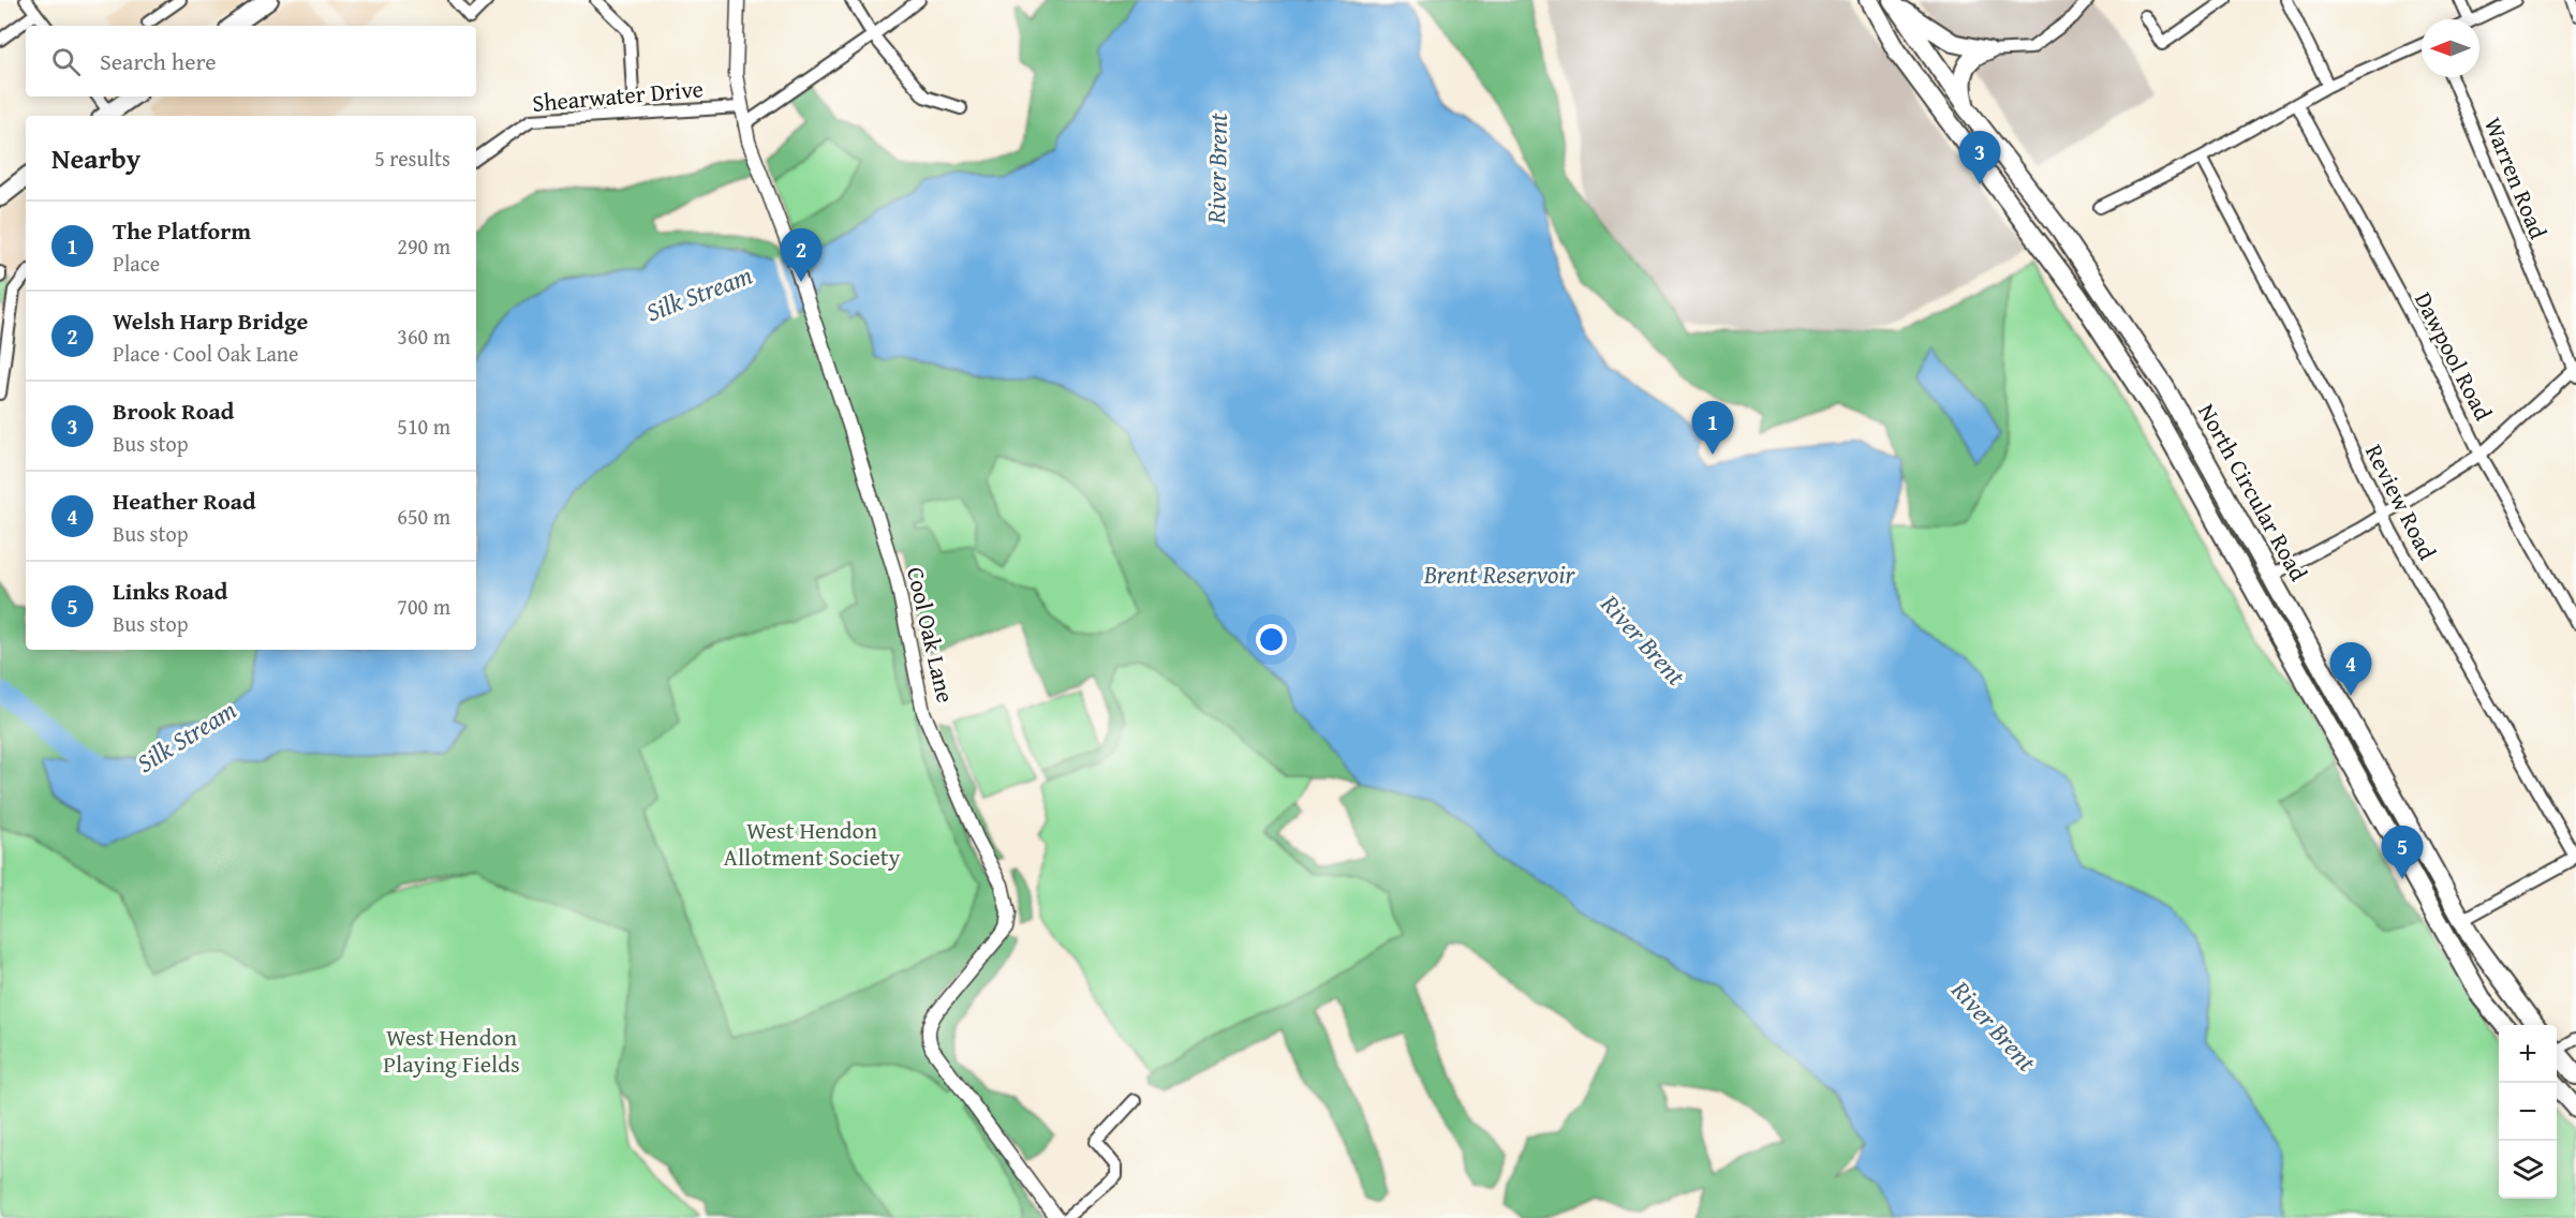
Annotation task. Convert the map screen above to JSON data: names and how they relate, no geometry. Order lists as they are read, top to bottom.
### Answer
{
  "streets": {
    "main road": ["North Circular Road"],
    "street": [
      "Shearwater Drive",
      "Warren Road",
      "Dawpool Road",
      "Review Road",
      "Cool Oak Lane"
    ]
  },
  "crossings": [
    ["Shearwater Drive", "Cool Oak Lane"]
  ],
  "water": ["River Brent", "Silk Stream", "Brent Reservoir"],
  "parks": ["West Hendon Allotment Society", "West Hendon Playing Fields"],
  "north": "left",
  "page": {
    "search": "Search here",
    "heading": ["Nearby", "5 results"],
    "pins": [
      "3",
      "2",
      "1",
      "4",
      "5"
    ],
    "list": [
      {
        "mark": "1",
        "name": "The Platform",
        "note": "Place",
        "value": "290 m"
      },
      {
        "mark": "2",
        "name": "Welsh Harp Bridge",
        "note": "Place · Cool Oak Lane",
        "value": "360 m"
      },
      {
        "mark": "3",
        "name": "Brook Road",
        "note": "Bus stop",
        "value": "510 m"
      },
      {
        "mark": "4",
        "name": "Heather Road",
        "note": "Bus stop",
        "value": "650 m"
      },
      {
        "mark": "5",
        "name": "Links Road",
        "note": "Bus stop",
        "value": "700 m"
      }
    ],
    "map_buttons": ["+", "−"]
  }
}
